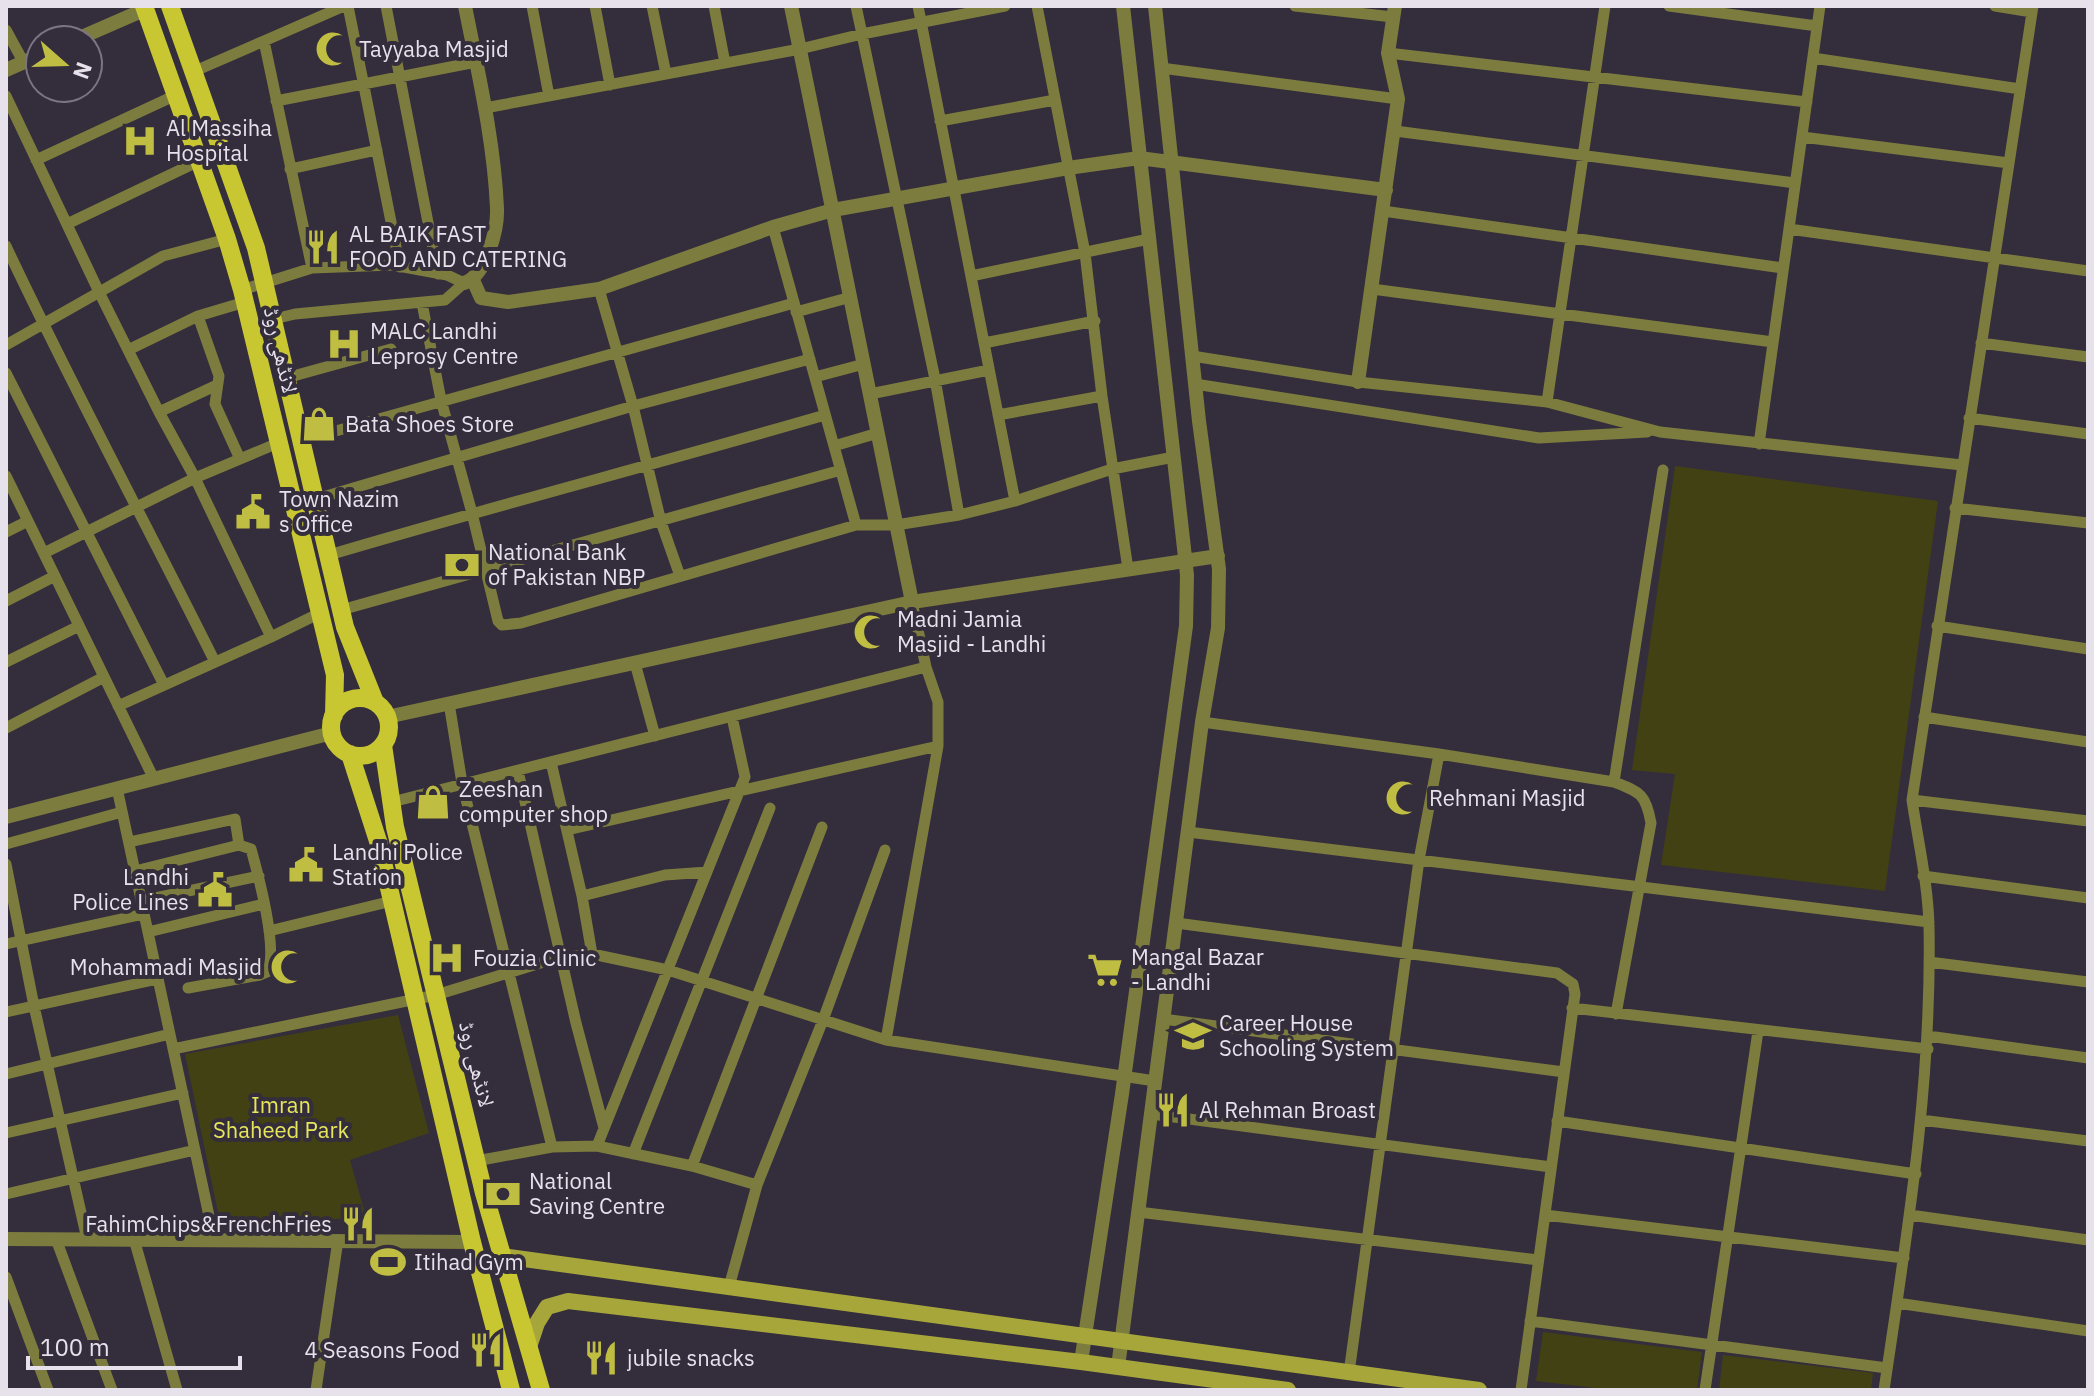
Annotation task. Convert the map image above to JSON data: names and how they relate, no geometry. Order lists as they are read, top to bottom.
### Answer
{
  "streets": {
    "main road": ["لانڈھی روڈ"]
  },
  "parks": ["Imran Shaheed Park"],
  "places": {
    "mosque": [
      "Tayyaba Masjid",
      "Madni Jamia Masjid - Landhi",
      "Rehmani Masjid",
      "Mohammadi Masjid"
    ],
    "hospital": ["Al Massiha Hospital", "MALC Landhi Leprosy Centre", "Fouzia Clinic"],
    "restaurant": [
      "AL BAIK FAST FOOD AND CATERING",
      "Al Rehman Broast",
      "FahimChips&FrenchFries",
      "4 Seasons Food",
      "jubile snacks"
    ],
    "shop": ["Bata Shoes Store", "Zeeshan computer shop"],
    "public building": ["Town Nazim s Office", "Landhi Police Station", "Landhi Police Lines"],
    "bank": ["National Bank of Pakistan NBP", "National Saving Centre"],
    "supermarket": ["Mangal Bazar - Landhi"],
    "school or university": ["Career House Schooling System"],
    "sports": ["Itihad Gym"]
  },
  "scale_bar": "100 m",
  "north": "right"
}
